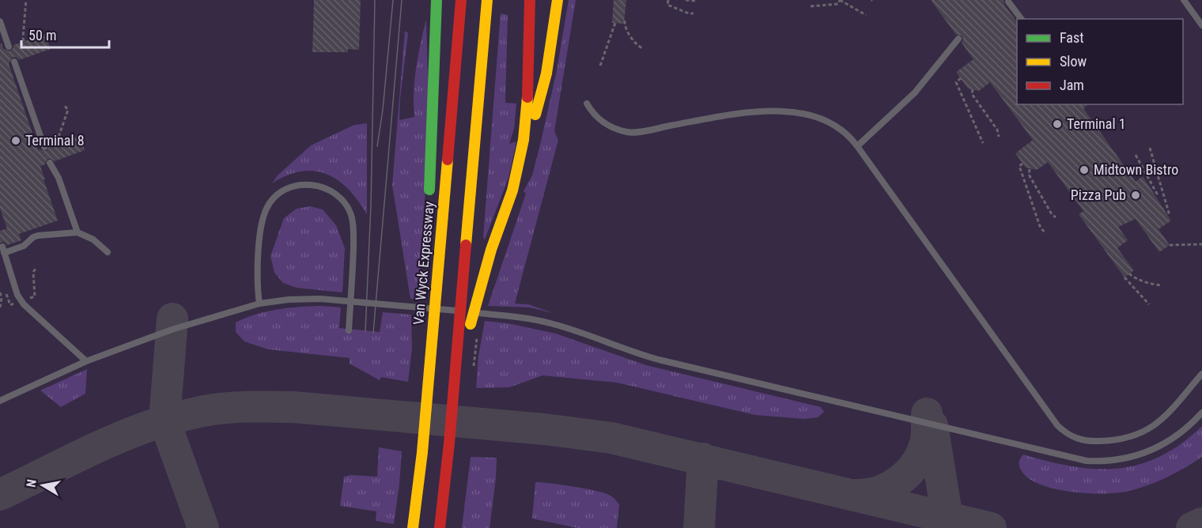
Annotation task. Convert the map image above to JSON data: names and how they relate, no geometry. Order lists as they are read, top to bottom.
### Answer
{
  "streets": {
    "highway": ["Van Wyck Expressway"]
  },
  "places": [
    "Terminal 1",
    "Terminal 8",
    "Midtown Bistro",
    "Pizza Pub"
  ],
  "legend": ["Fast", "Slow", "Jam"],
  "scale_bar": "50 m",
  "north": "left"
}
